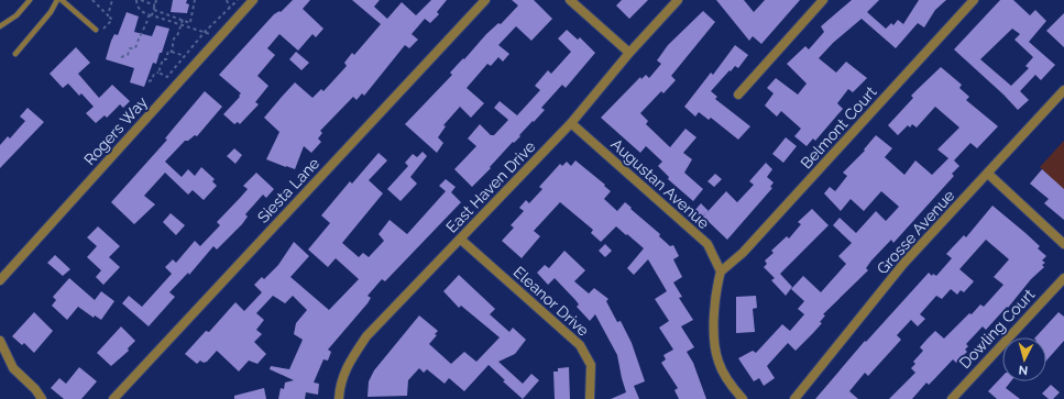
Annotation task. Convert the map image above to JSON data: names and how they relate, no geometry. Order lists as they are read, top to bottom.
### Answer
{
  "streets": {
    "street": [
      "Belmont Court",
      "Rogers Way",
      "Augustan Avenue",
      "East Haven Drive",
      "Siesta Lane",
      "Grosse Avenue",
      "Eleanor Drive",
      "Dowling Court"
    ]
  },
  "crossings": [
    ["Belmont Court", "Augustan Avenue"],
    ["Augustan Avenue", "East Haven Drive"],
    ["East Haven Drive", "Eleanor Drive"]
  ],
  "north": "bottom"
}
